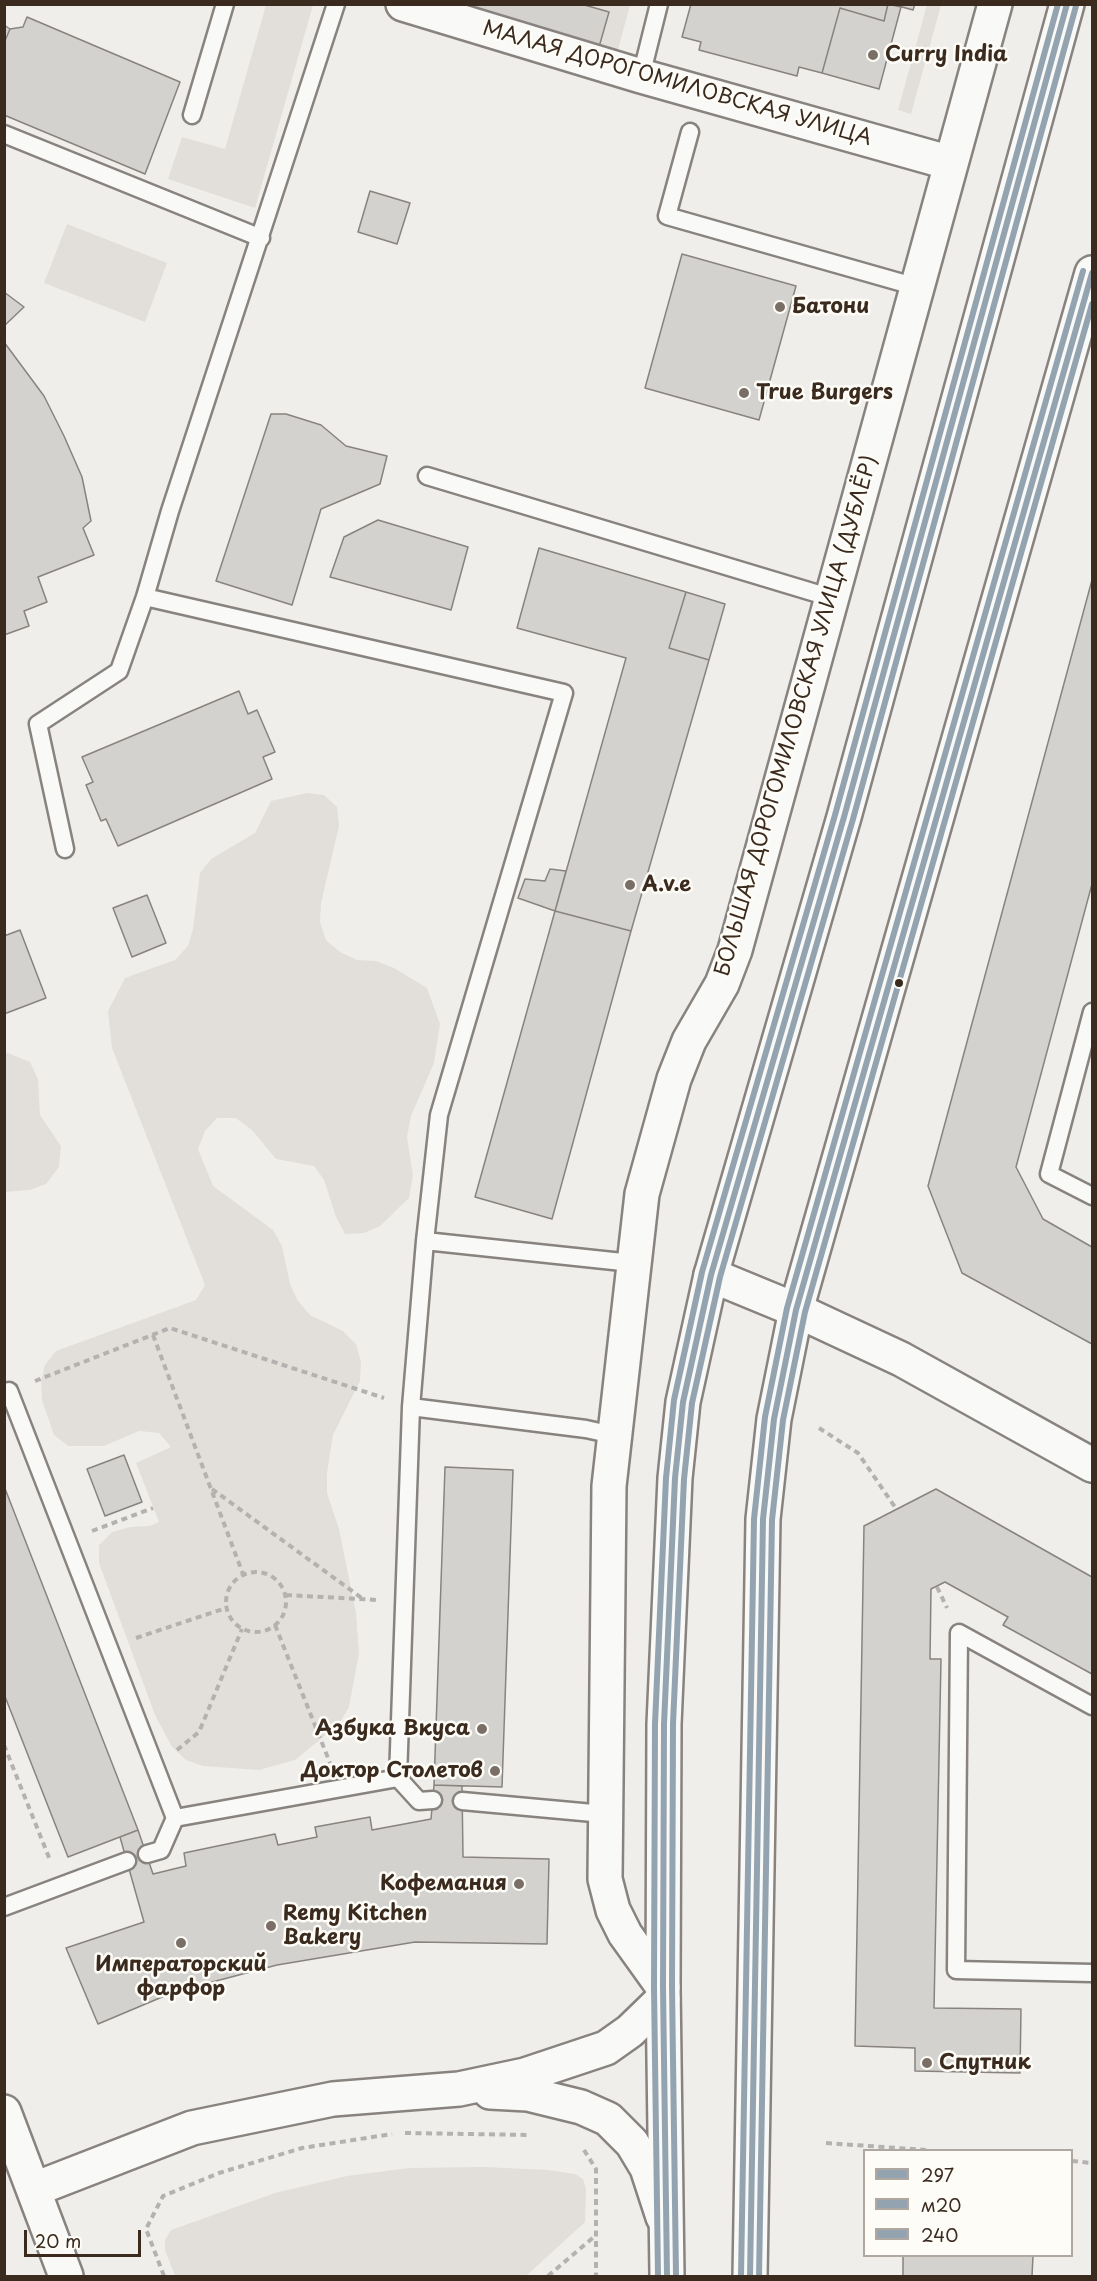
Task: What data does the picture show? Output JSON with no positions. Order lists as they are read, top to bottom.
{
  "streets": {
    "main road": ["МАЛАЯ ДОРОГОМИЛОВСКАЯ УЛИЦА", "БОЛЬШАЯ ДОРОГОМИЛОВСКАЯ УЛИЦА (ДУБЛЁР)"]
  },
  "crossings": [
    ["МАЛАЯ ДОРОГОМИЛОВСКАЯ УЛИЦА", "БОЛЬШАЯ ДОРОГОМИЛОВСКАЯ УЛИЦА (ДУБЛЁР)"]
  ],
  "places": [
    "Curry India",
    "Батони",
    "True Burgers",
    "A.v.e",
    "Азбука Вкуса",
    "Доктор Столетов",
    "Кофемания",
    "Remy Kitchen Bakery",
    "Императорский фарфор",
    "Спутник"
  ],
  "lines": ["transit line 297", "transit line 240", "transit line м20"],
  "legend": ["297", "м20", "240"],
  "scale_bar": "20 m"
}
